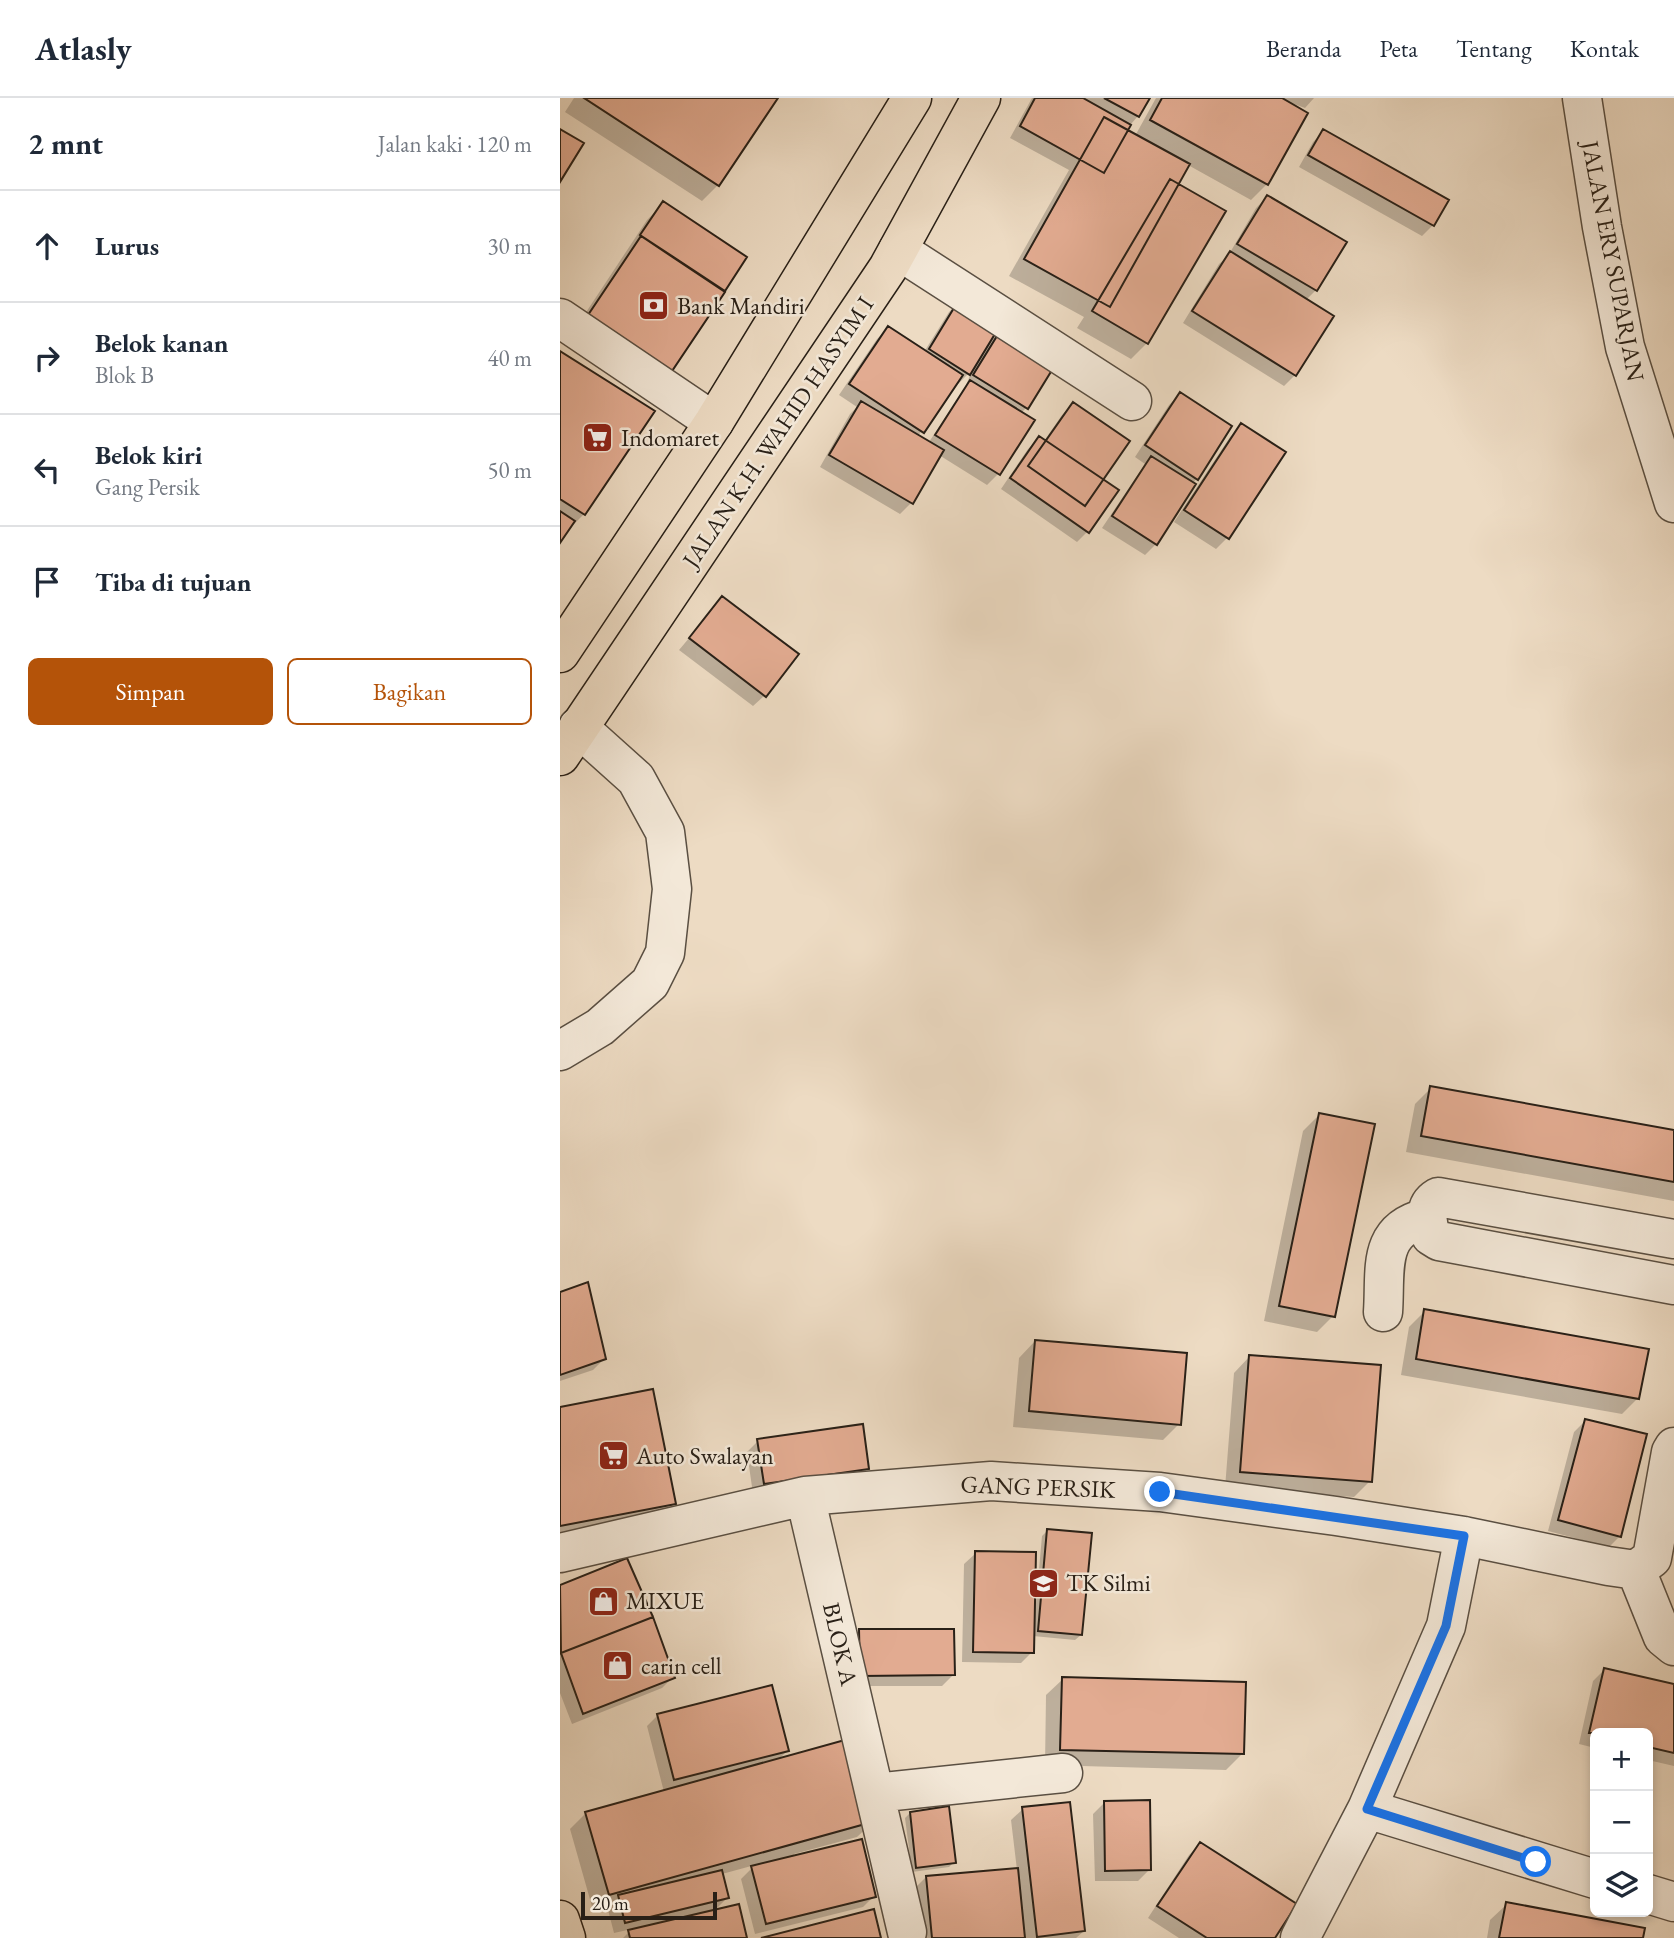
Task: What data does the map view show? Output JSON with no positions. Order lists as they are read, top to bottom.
{
  "streets": {
    "main road": ["JALAN K.H. WAHID HASYIM I"],
    "street": ["JALAN ERY SUPARJAN", "GANG PERSIK", "BLOK A"]
  },
  "crossings": [
    ["GANG PERSIK", "BLOK A"]
  ],
  "places": {
    "bank": ["Bank Mandiri"],
    "supermarket": ["Indomaret", "Auto Swalayan"],
    "school or university": ["TK Silmi"],
    "shop": ["MIXUE", "carin cell"]
  },
  "scale_bar": "20 m",
  "page": {
    "header": "Atlasly",
    "nav": [
      "Beranda",
      "Peta",
      "Tentang",
      "Kontak"
    ],
    "heading": ["2 mnt", "Jalan kaki · 120 m"],
    "list": [
      ["Lurus", "30 m"],
      ["Belok kanan", "Blok B", "40 m"],
      ["Belok kiri", "Gang Persik", "50 m"],
      "Tiba di tujuan"
    ],
    "buttons": ["Simpan", "Bagikan"],
    "map_buttons": ["+", "−"],
    "scale": "20 m"
  }
}
